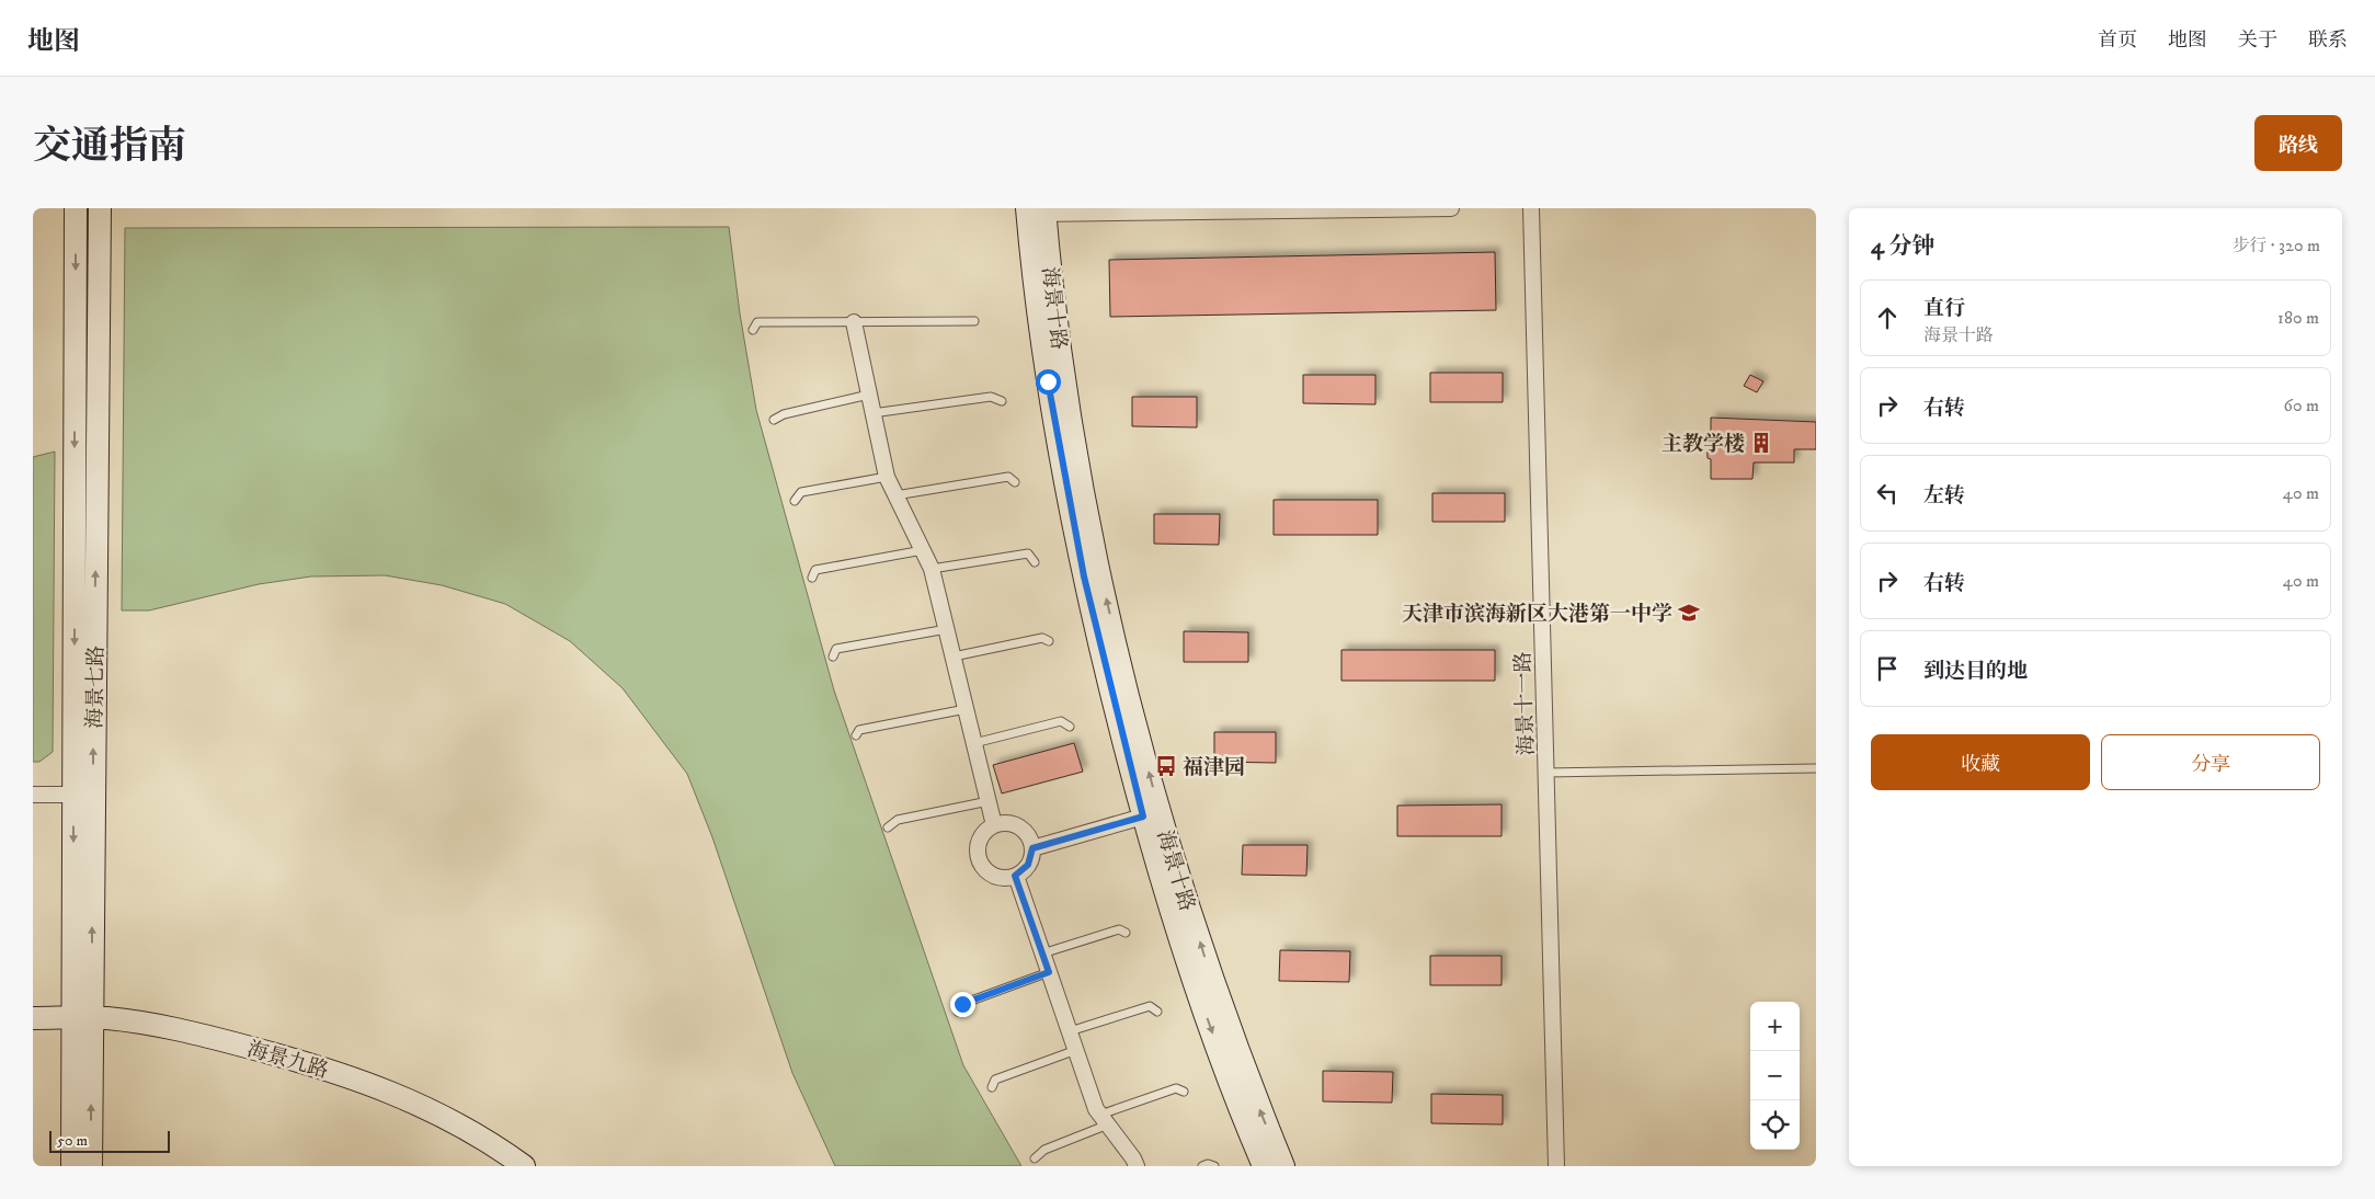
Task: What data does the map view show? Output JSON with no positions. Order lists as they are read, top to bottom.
{
  "streets": {
    "street": [
      "海景十路",
      "海景七路",
      "海景十一路",
      "海景九路"
    ]
  },
  "crossings": [
    ["海景七路", "海景九路"]
  ],
  "places": {
    "building": ["主教学楼"],
    "school or university": ["天津市滨海新区大港第一中学"],
    "bus stop": ["福津园"]
  },
  "scale_bar": "50 m",
  "page": {
    "header": "地图",
    "nav": [
      "首页",
      "地图",
      "关于",
      "联系"
    ],
    "title": "交通指南",
    "buttons": [
      "路线",
      ["收藏", "分享"]
    ],
    "heading": ["4 分钟", "步行 · 320 m"],
    "list": [
      ["直行", "海景十路", "180 m"],
      ["右转", "60 m"],
      ["左转", "40 m"],
      ["右转", "40 m"],
      "到达目的地"
    ],
    "map_buttons": ["+", "−"],
    "scale": "50 m"
  }
}
